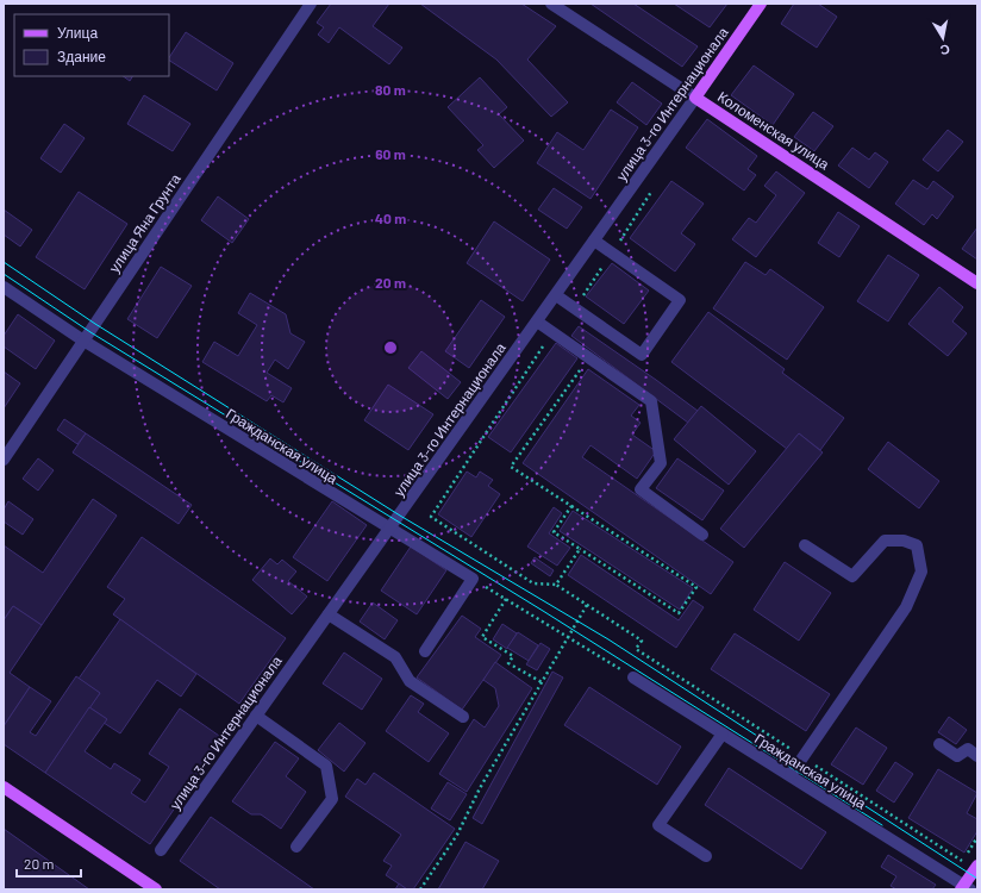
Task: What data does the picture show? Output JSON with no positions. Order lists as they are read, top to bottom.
{
  "streets": {
    "main road": ["улица 3-го Интернационала", "Коломенская улица"],
    "street": ["улица Яна Грунта", "Гражданская улица"]
  },
  "crossings": [
    ["улица 3-го Интернационала", "Коломенская улица"],
    ["улица 3-го Интернационала", "Гражданская улица"],
    ["улица Яна Грунта", "Гражданская улица"]
  ],
  "legend": ["Улица", "Здание"],
  "scale_bar": "20 m",
  "north": "bottom",
  "rings": [
    "80 m",
    "60 m",
    "40 m",
    "20 m"
  ]
}
